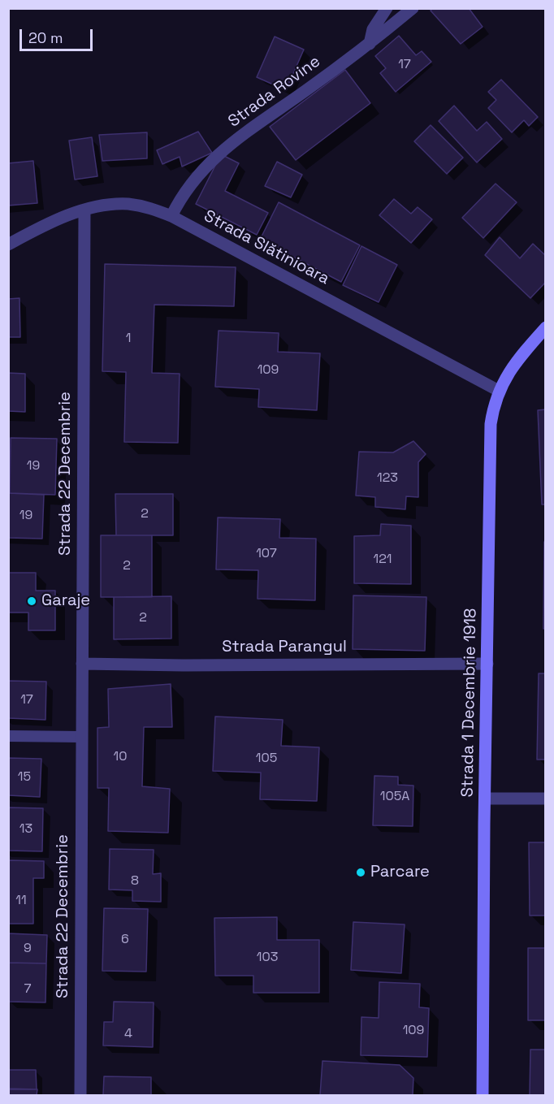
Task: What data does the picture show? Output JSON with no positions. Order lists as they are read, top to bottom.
{
  "streets": {
    "main road": ["Strada 1 Decembrie 1918"],
    "street": [
      "Strada Rovine",
      "Strada Slătinioara",
      "Strada 22 Decembrie",
      "Strada Parangul"
    ]
  },
  "crossings": [
    ["Strada Rovine", "Strada Slătinioara"],
    ["Strada Slătinioara", "Strada 22 Decembrie"],
    ["Strada Slătinioara", "Strada 1 Decembrie 1918"],
    ["Strada 22 Decembrie", "Strada Parangul"],
    ["Strada Parangul", "Strada 1 Decembrie 1918"]
  ],
  "places": ["Garaje", "Parcare"],
  "house_numbers": [
    "17",
    "1",
    "109",
    "19",
    "123",
    "2",
    "19",
    "107",
    "121",
    "2",
    "2",
    "17",
    "10",
    "105",
    "15",
    "105A",
    "13",
    "8",
    "11",
    "6",
    "9",
    "103",
    "7",
    "109",
    "4"
  ],
  "scale_bar": "20 m"
}
